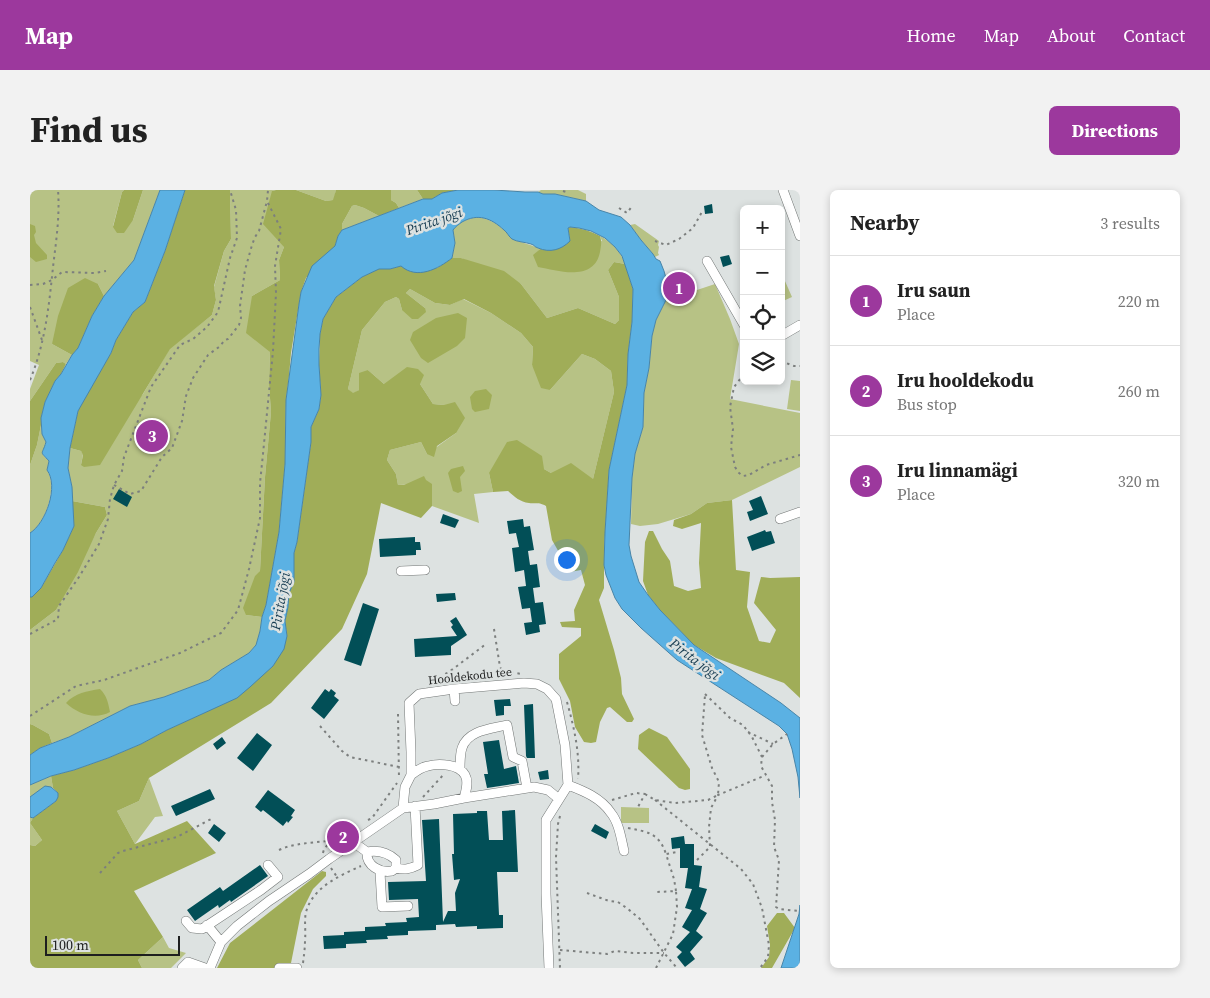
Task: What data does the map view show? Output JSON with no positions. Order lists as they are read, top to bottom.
{
  "streets": {
    "street": ["Hooldekodu tee"]
  },
  "water": ["Pirita jõgi"],
  "scale_bar": "100 m",
  "page": {
    "header": "Map",
    "nav": [
      "Home",
      "Map",
      "About",
      "Contact"
    ],
    "title": "Find us",
    "buttons": "Directions",
    "heading": ["Nearby", "3 results"],
    "map_buttons": ["+", "−"],
    "list": [
      {
        "mark": "1",
        "name": "Iru saun",
        "note": "Place",
        "value": "220 m"
      },
      {
        "mark": "2",
        "name": "Iru hooldekodu",
        "note": "Bus stop",
        "value": "260 m"
      },
      {
        "mark": "3",
        "name": "Iru linnamägi",
        "note": "Place",
        "value": "320 m"
      }
    ],
    "pins": ["1", "3", "2"],
    "scale": "100 m"
  }
}
